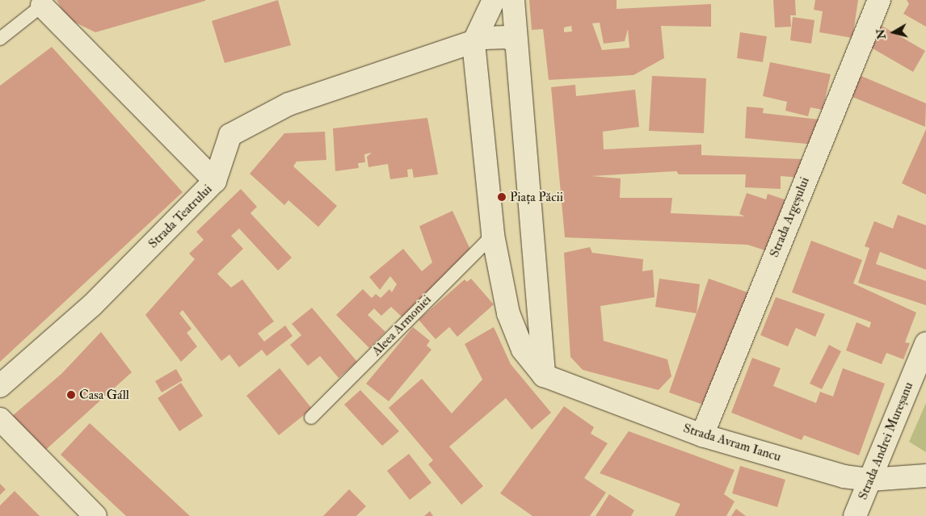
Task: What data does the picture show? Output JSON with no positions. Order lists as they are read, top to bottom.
{
  "streets": {
    "street": [
      "Strada Teatrului",
      "Strada Argeșului",
      "Strada Andrei Mureșanu",
      "Strada Avram Iancu"
    ],
    "lane": ["Aleea Armoniei"]
  },
  "crossings": [
    ["Strada Argeșului", "Strada Avram Iancu"],
    ["Strada Andrei Mureșanu", "Strada Avram Iancu"]
  ],
  "places": ["Piața Păcii", "Casa Gáll"],
  "north": "left"
}
